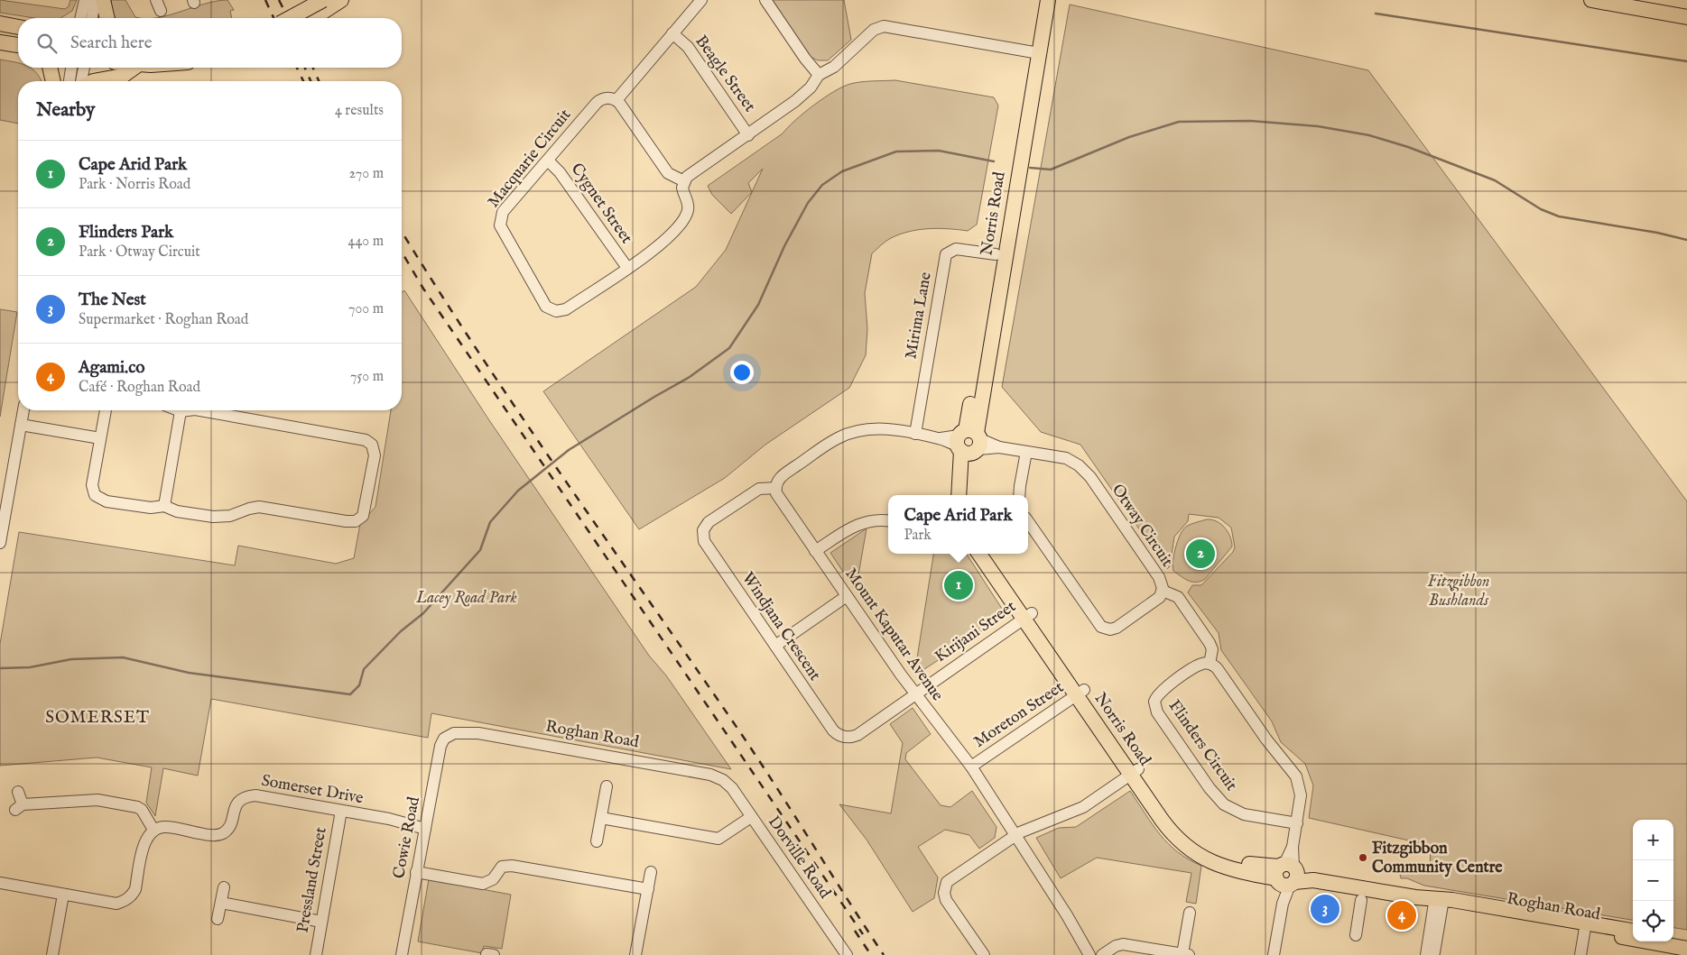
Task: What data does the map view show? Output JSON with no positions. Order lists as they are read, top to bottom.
{
  "streets": {
    "main road": ["Norris Road", "Roghan Road"],
    "street": [
      "Beagle Street",
      "Macquarie Circuit",
      "Cygnet Street",
      "Mirima Lane",
      "Otway Circuit",
      "Windjana Crescent",
      "Kirijani Street",
      "Mount Kaputar Avenue",
      "Moreton Street",
      "Flinders Circuit",
      "Somerset Drive",
      "Cowie Road",
      "Dorville Road",
      "Pressland Street"
    ]
  },
  "crossings": [
    ["Macquarie Circuit", "Cygnet Street"],
    ["Norris Road", "Mirima Lane"],
    ["Norris Road", "Otway Circuit"],
    ["Norris Road", "Kirijani Street"],
    ["Norris Road", "Moreton Street"],
    ["Norris Road", "Roghan Road"],
    ["Windjana Crescent", "Kirijani Street"],
    ["Windjana Crescent", "Mount Kaputar Avenue"],
    ["Kirijani Street", "Mount Kaputar Avenue"],
    ["Mount Kaputar Avenue", "Moreton Street"],
    ["Roghan Road", "Cowie Road"],
    ["Roghan Road", "Dorville Road"],
    ["Somerset Drive", "Cowie Road"],
    ["Somerset Drive", "Pressland Street"]
  ],
  "districts": ["SOMERSET"],
  "parks": ["Fitzgibbon Bushlands", "Lacey Road Park"],
  "places": ["Fitzgibbon Community Centre"],
  "page": {
    "search": "Search here",
    "heading": ["Nearby", "4 results"],
    "list": [
      {
        "mark": "1",
        "name": "Cape Arid Park",
        "note": "Park · Norris Road",
        "value": "270 m"
      },
      {
        "mark": "2",
        "name": "Flinders Park",
        "note": "Park · Otway Circuit",
        "value": "440 m"
      },
      {
        "mark": "3",
        "name": "The Nest",
        "note": "Supermarket · Roghan Road",
        "value": "700 m"
      },
      {
        "mark": "4",
        "name": "Agami.co",
        "note": "Café · Roghan Road",
        "value": "750 m"
      }
    ],
    "popup": ["Cape Arid Park", "Park"],
    "pins": [
      "2",
      "1",
      "3",
      "4"
    ],
    "map_buttons": ["+", "−"]
  }
}
